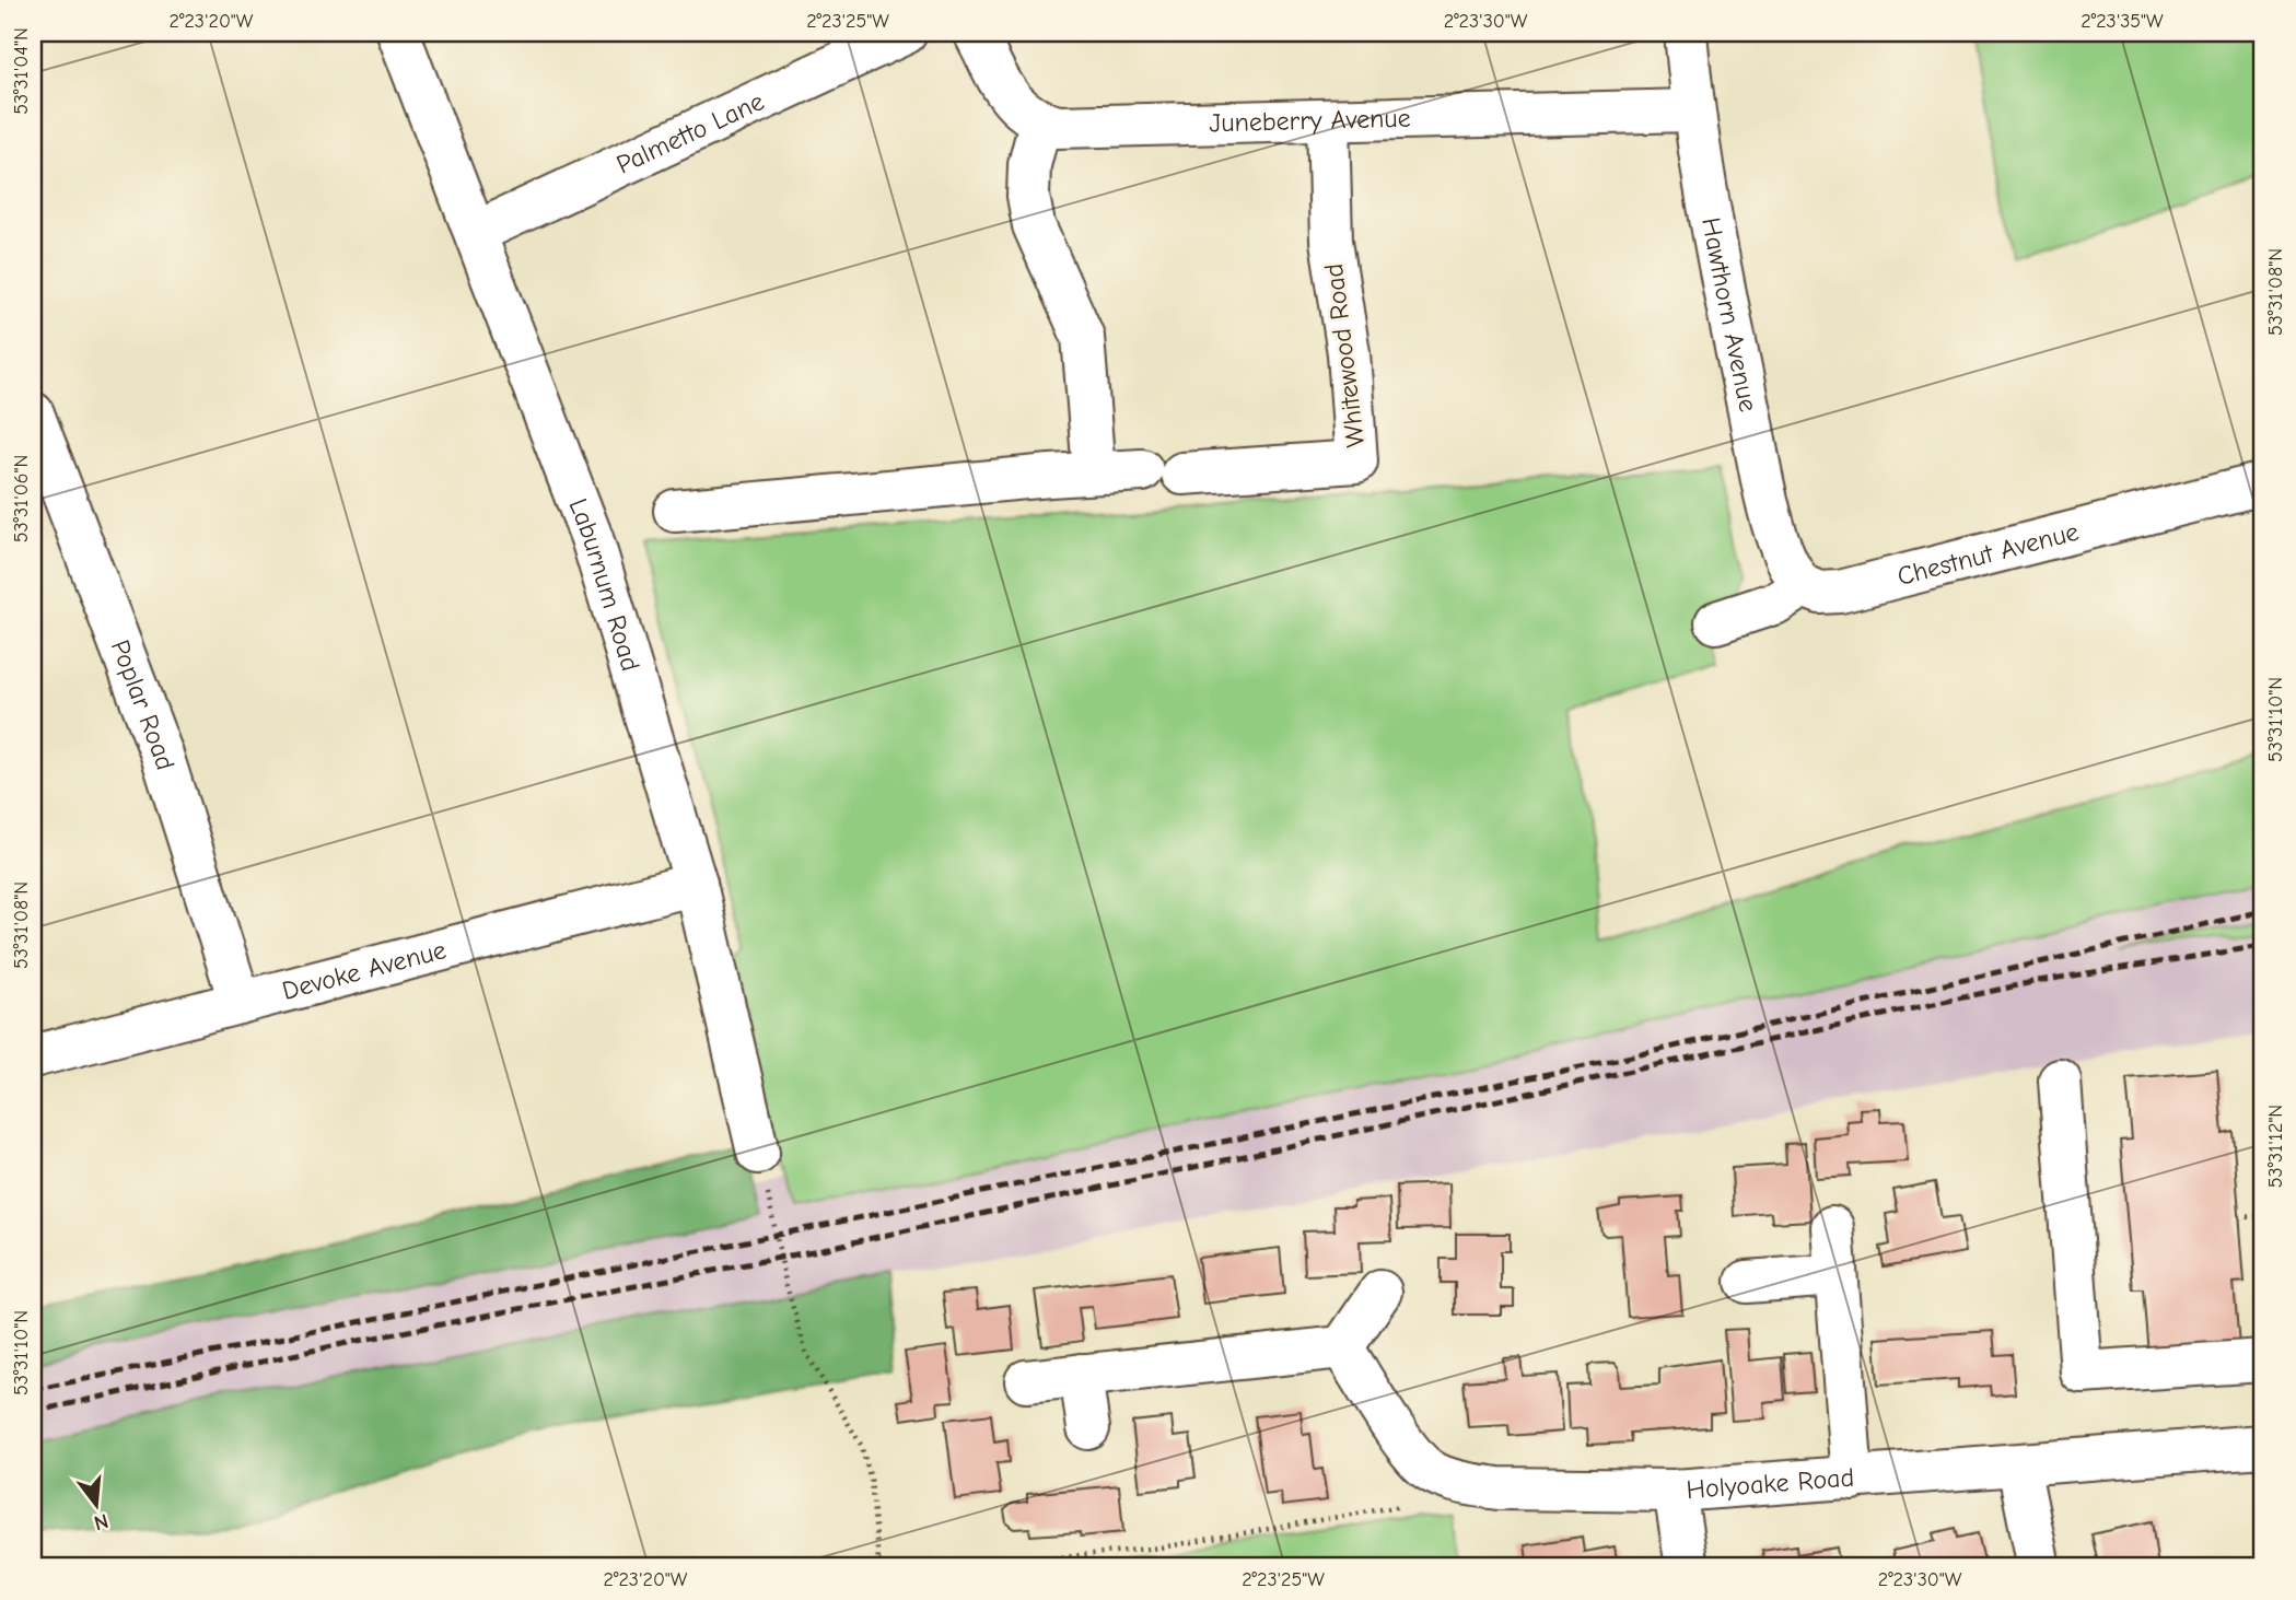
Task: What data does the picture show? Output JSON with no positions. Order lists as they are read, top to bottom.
{
  "streets": {
    "street": [
      "Juneberry Avenue",
      "Palmetto Lane",
      "Hawthorn Avenue",
      "Whitewood Road",
      "Chestnut Avenue",
      "Laburnum Road",
      "Poplar Road",
      "Devoke Avenue",
      "Holyoake Road"
    ]
  },
  "crossings": [
    ["Juneberry Avenue", "Hawthorn Avenue"],
    ["Juneberry Avenue", "Whitewood Road"],
    ["Palmetto Lane", "Laburnum Road"],
    ["Hawthorn Avenue", "Chestnut Avenue"],
    ["Laburnum Road", "Devoke Avenue"],
    ["Poplar Road", "Devoke Avenue"]
  ],
  "north": "bottom",
  "coordinates": [
    "2°23'20\"W",
    "2°23'25\"W",
    "2°23'30\"W",
    "2°23'35\"W",
    "53°31'04\"N",
    "53°31'08\"N",
    "53°31'06\"N",
    "53°31'10\"N",
    "53°31'12\"N"
  ]
}
